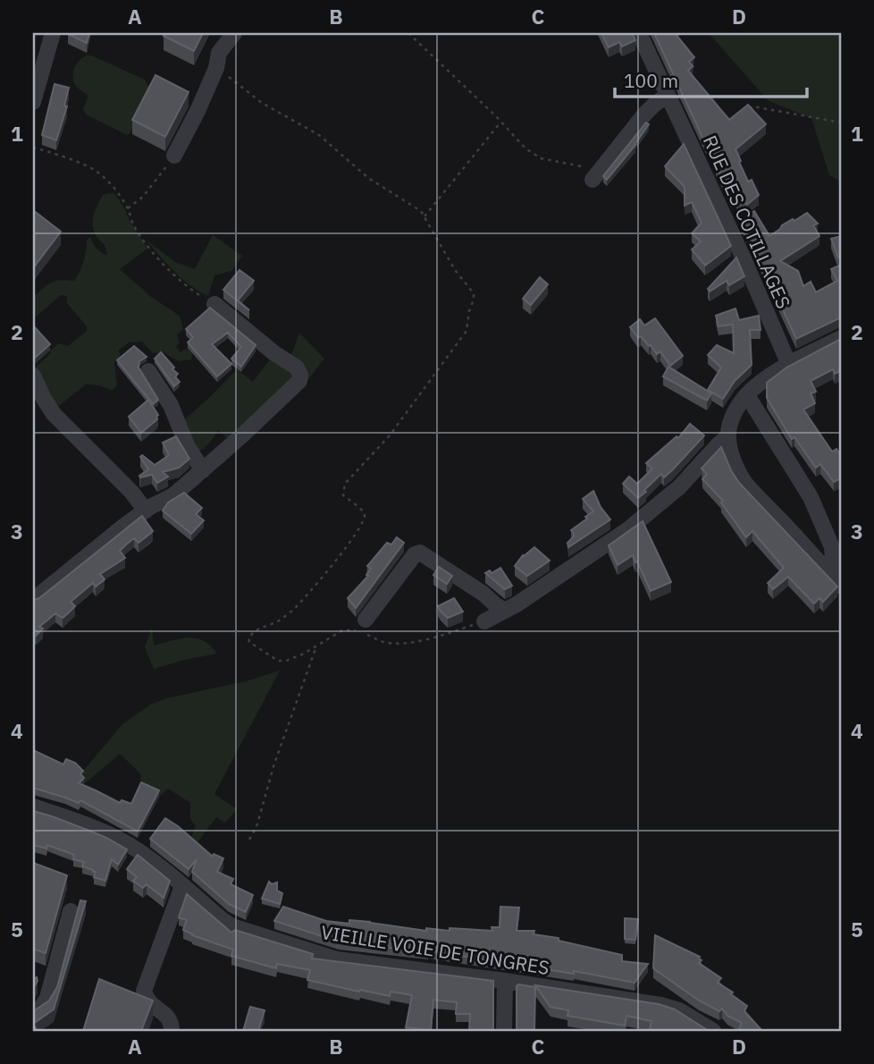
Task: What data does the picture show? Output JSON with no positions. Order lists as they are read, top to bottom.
{
  "streets": {
    "street": ["RUE DES COTILLAGES", "VIEILLE VOIE DE TONGRES"]
  },
  "scale_bar": "100 m",
  "grid": {
    "columns": [
      "A",
      "B",
      "C",
      "D"
    ],
    "rows": [
      "1",
      "2",
      "3",
      "4",
      "5"
    ]
  }
}
